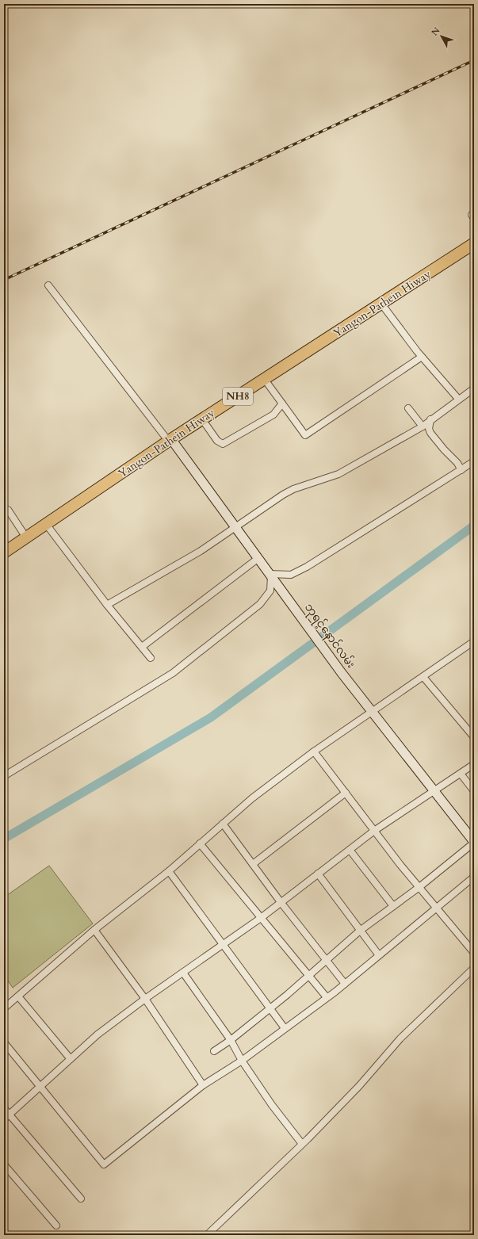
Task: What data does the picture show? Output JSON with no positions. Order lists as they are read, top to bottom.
{
  "streets": {
    "highway": ["Yangon-Pathein Hiway", "NH8"],
    "street": ["ဘုရင့်နောင်လမ်း"]
  },
  "crossings": [
    ["Yangon-Pathein Hiway", "ဘုရင့်နောင်လမ်း"]
  ],
  "north": "top left"
}
